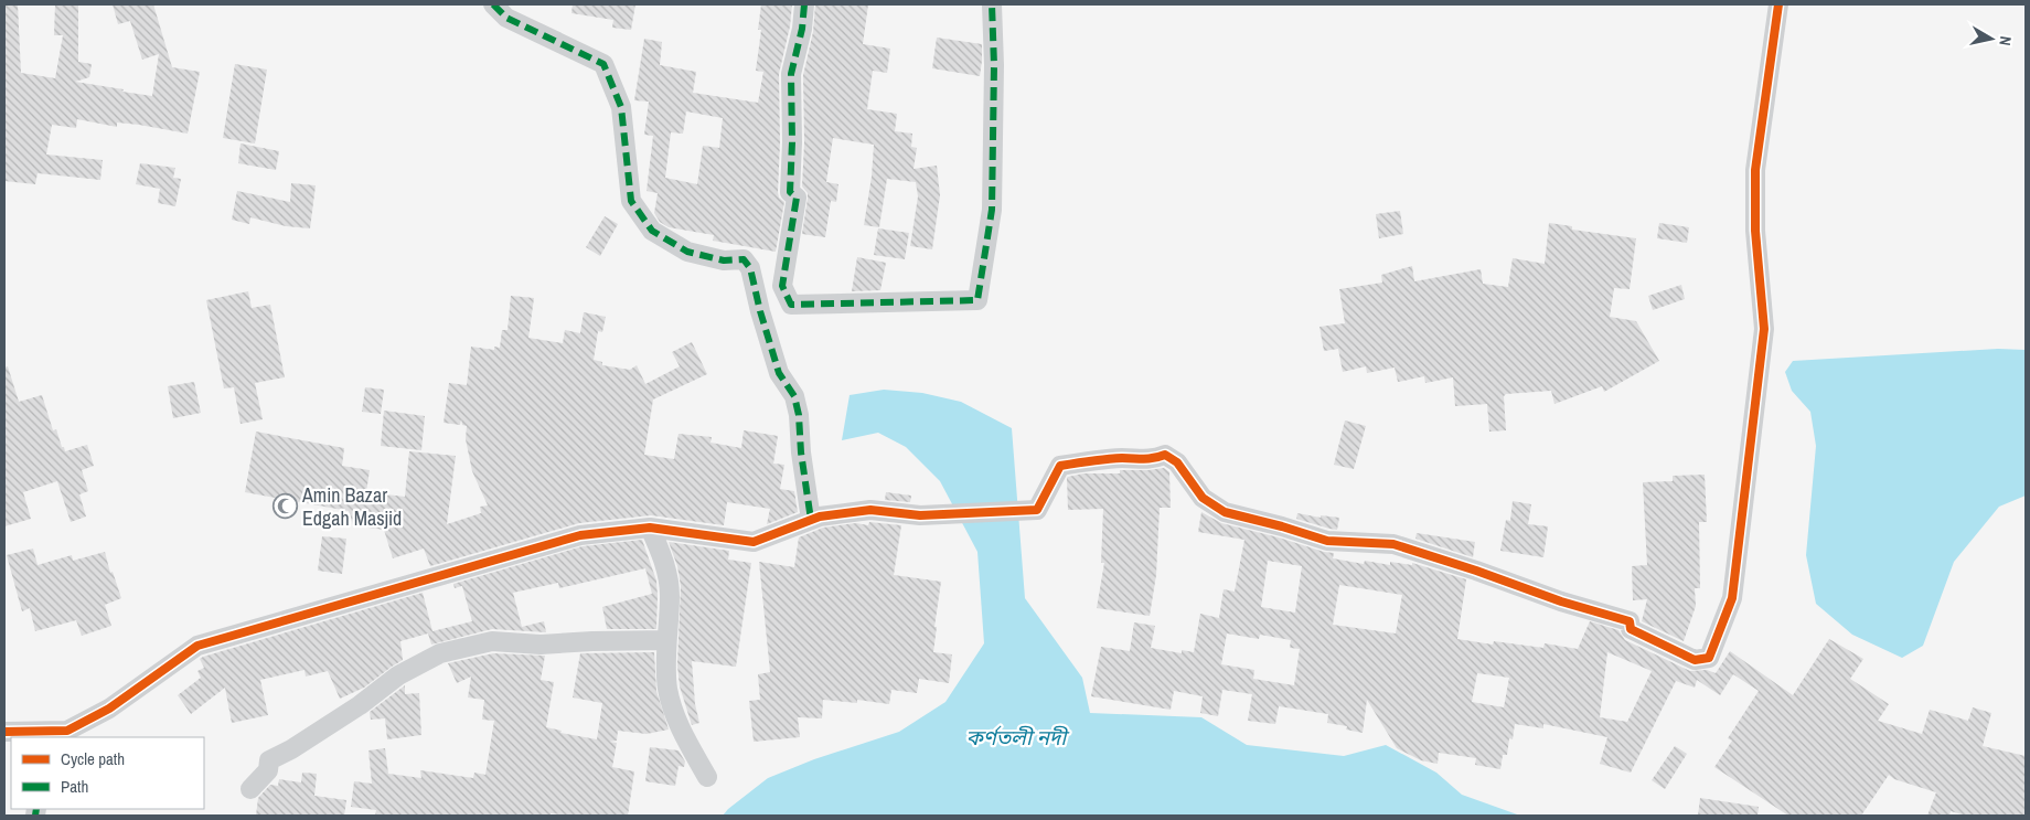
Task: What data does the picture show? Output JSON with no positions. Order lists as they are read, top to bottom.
{
  "water": ["কর্ণতলী নদী"],
  "places": {
    "mosque": ["Amin Bazar Edgah Masjid"]
  },
  "legend": ["Cycle path", "Path"],
  "north": "right"
}
